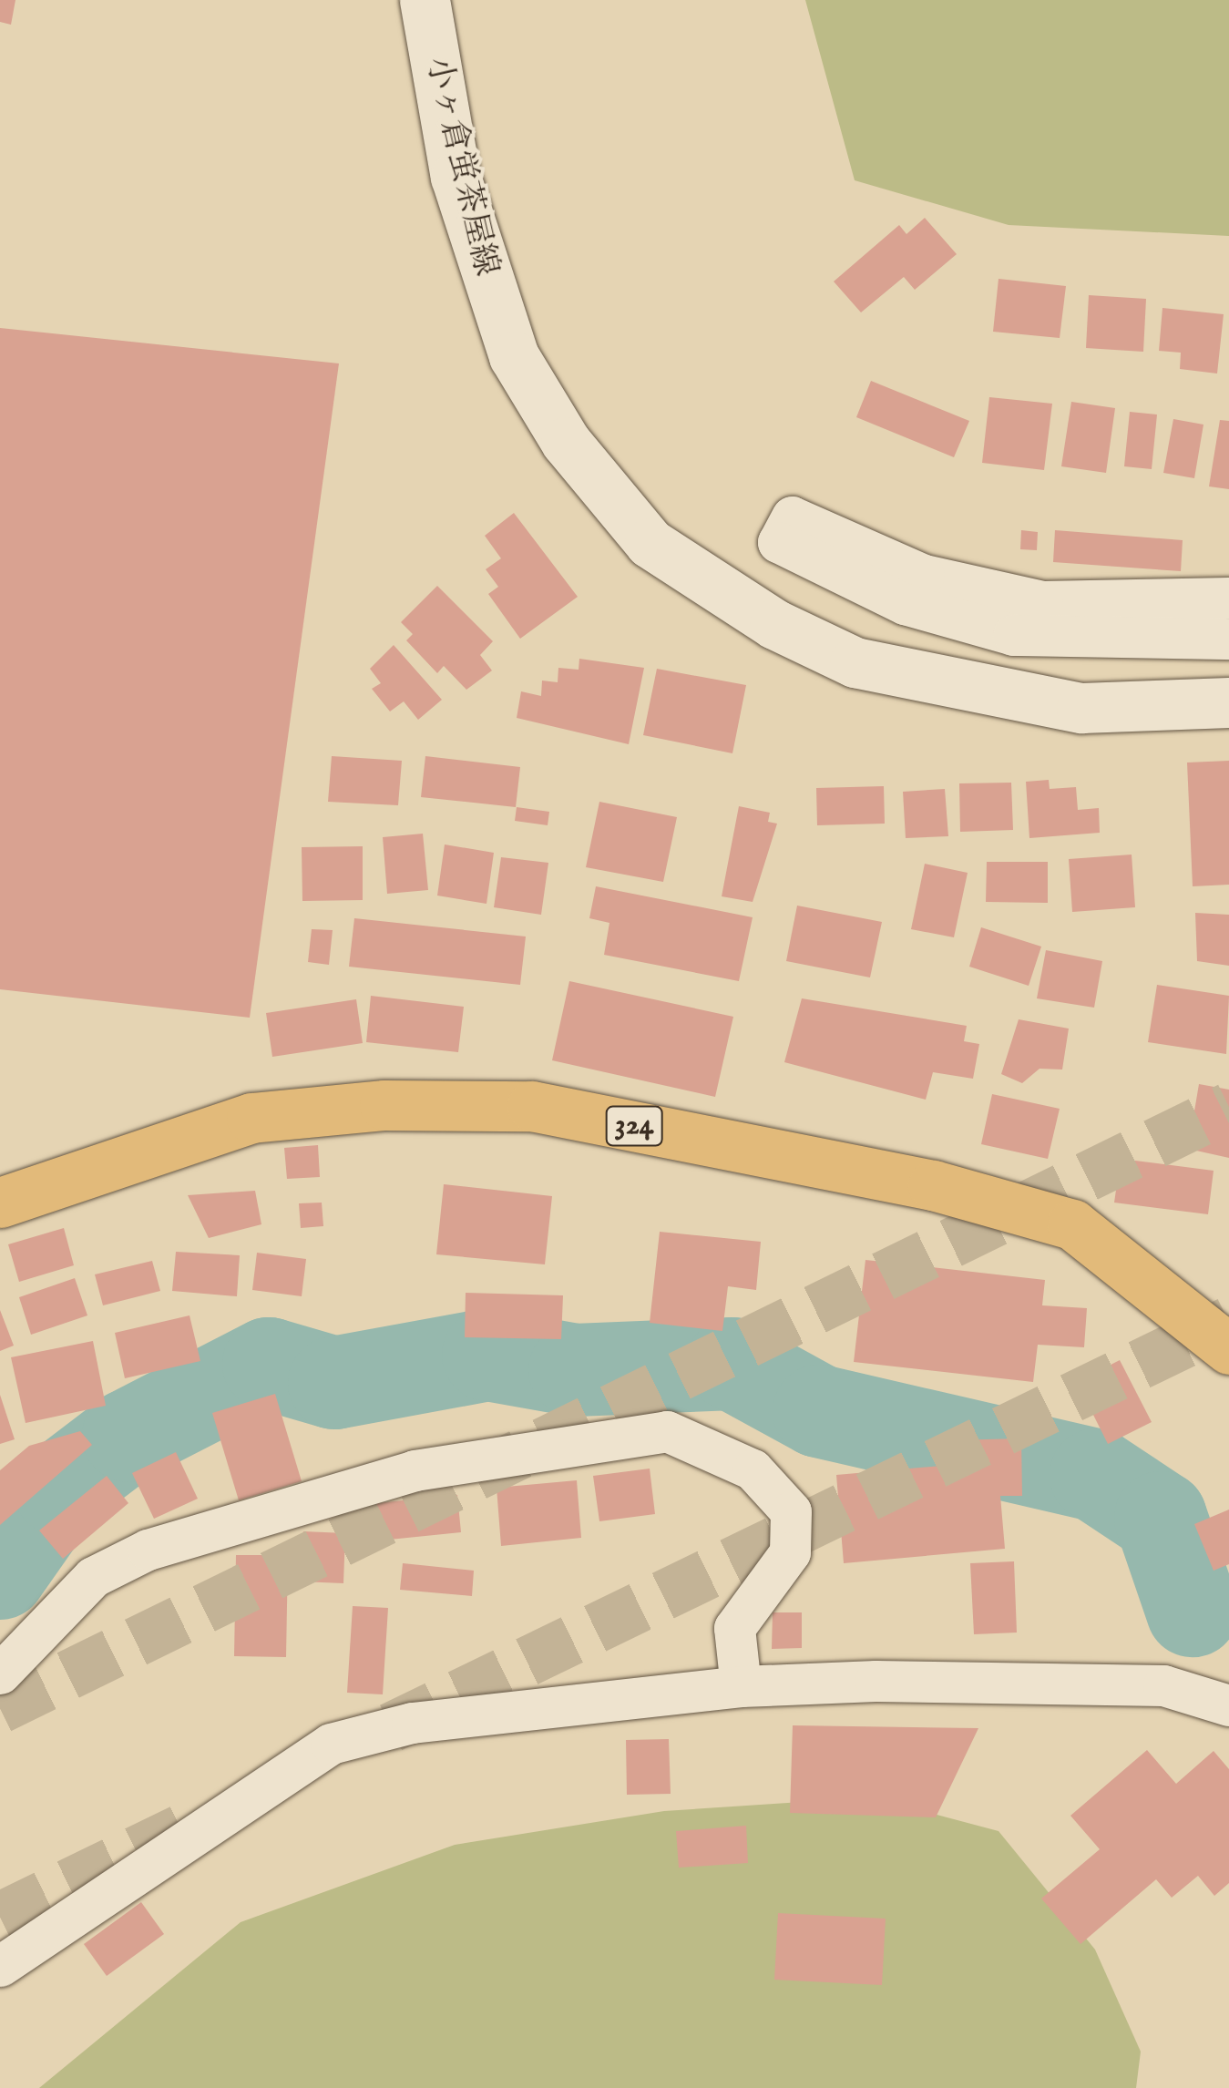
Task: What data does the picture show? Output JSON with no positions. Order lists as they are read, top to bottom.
{
  "streets": {
    "highway": ["324"],
    "street": ["小ヶ倉蛍茶屋線"]
  }
}
